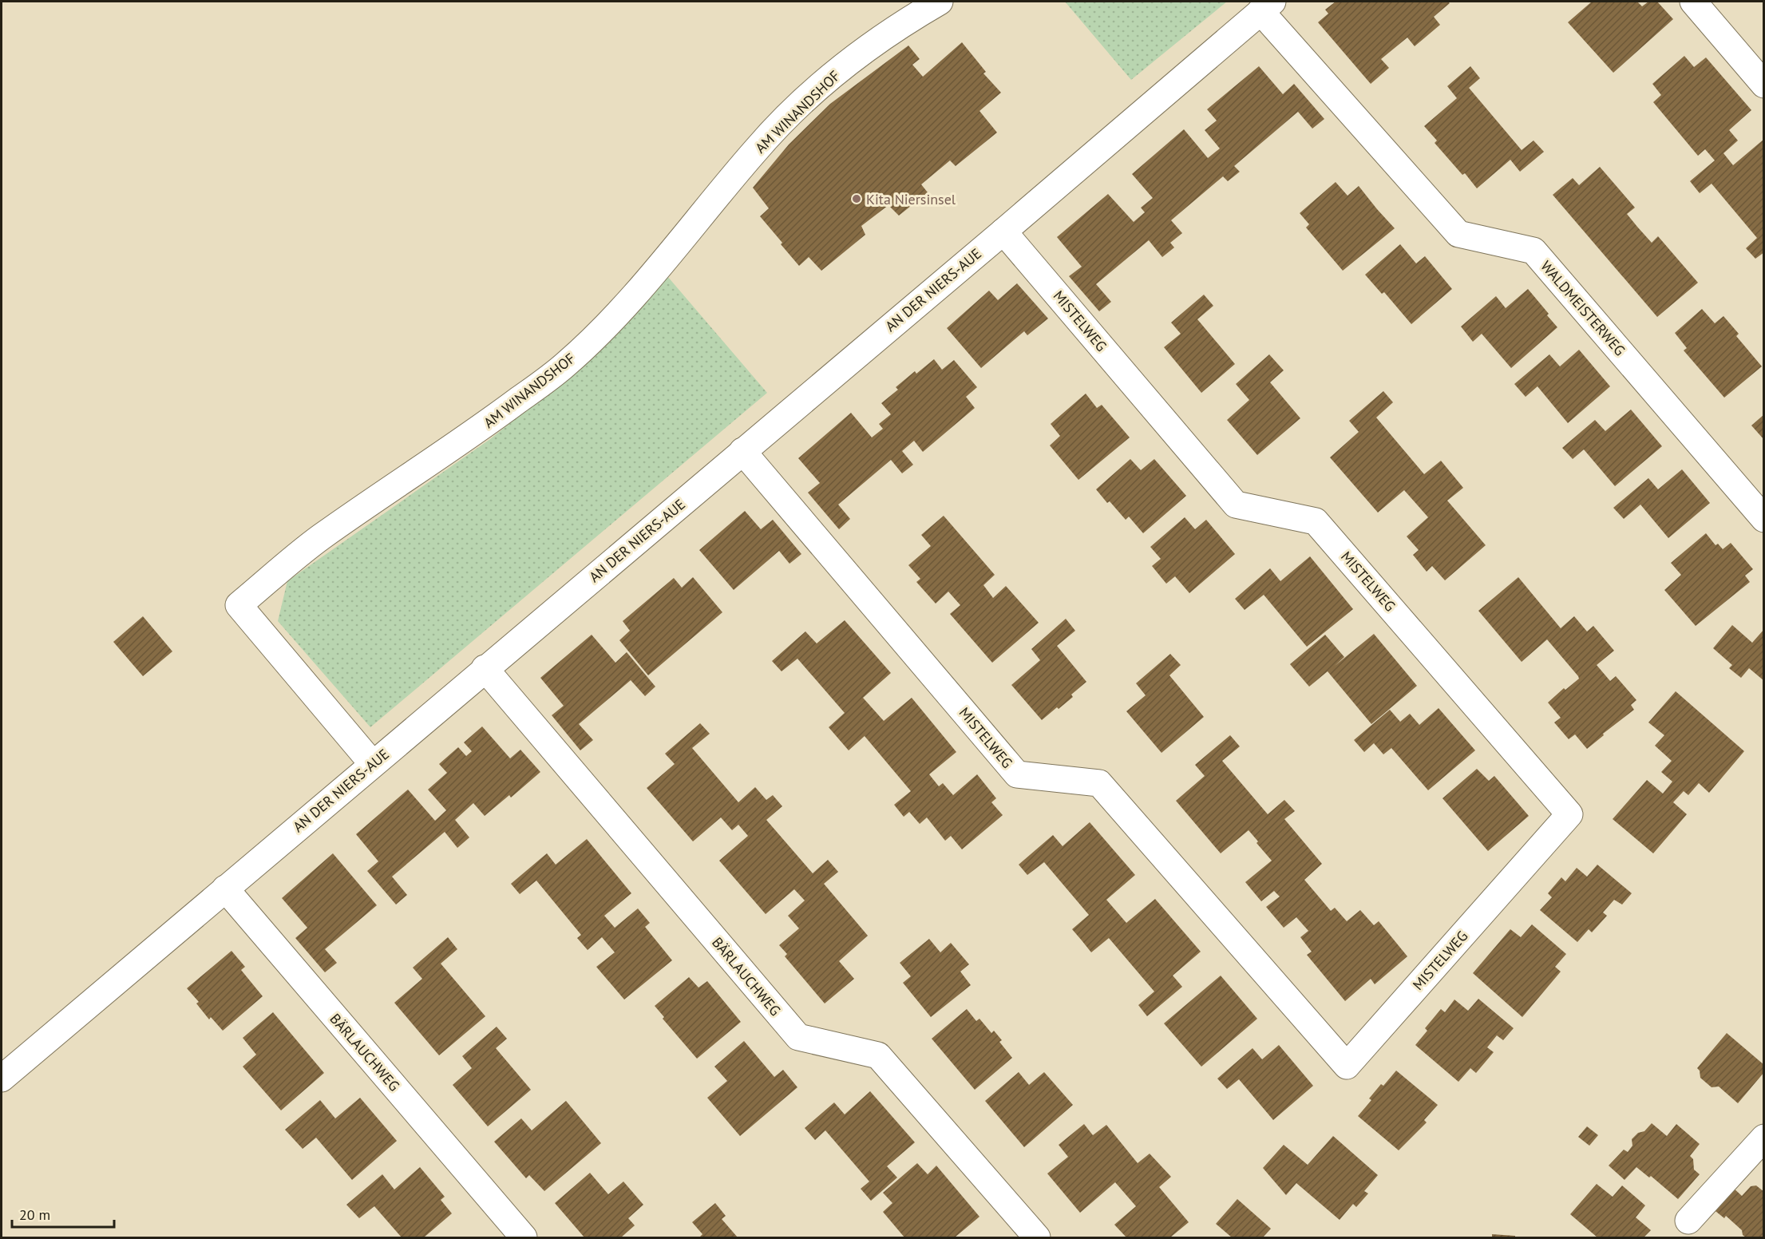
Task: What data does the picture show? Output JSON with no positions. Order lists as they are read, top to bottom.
{
  "streets": {
    "street": [
      "AM WINANDSHOF",
      "AN DER NIERS-AUE",
      "WALDMEISTERWEG",
      "MISTELWEG",
      "BÄRLAUCHWEG"
    ]
  },
  "crossings": [
    ["AM WINANDSHOF", "AN DER NIERS-AUE"],
    ["AN DER NIERS-AUE", "WALDMEISTERWEG"],
    ["AN DER NIERS-AUE", "MISTELWEG"],
    ["AN DER NIERS-AUE", "BÄRLAUCHWEG"]
  ],
  "places": ["Kita Niersinsel"],
  "scale_bar": "20 m"
}
